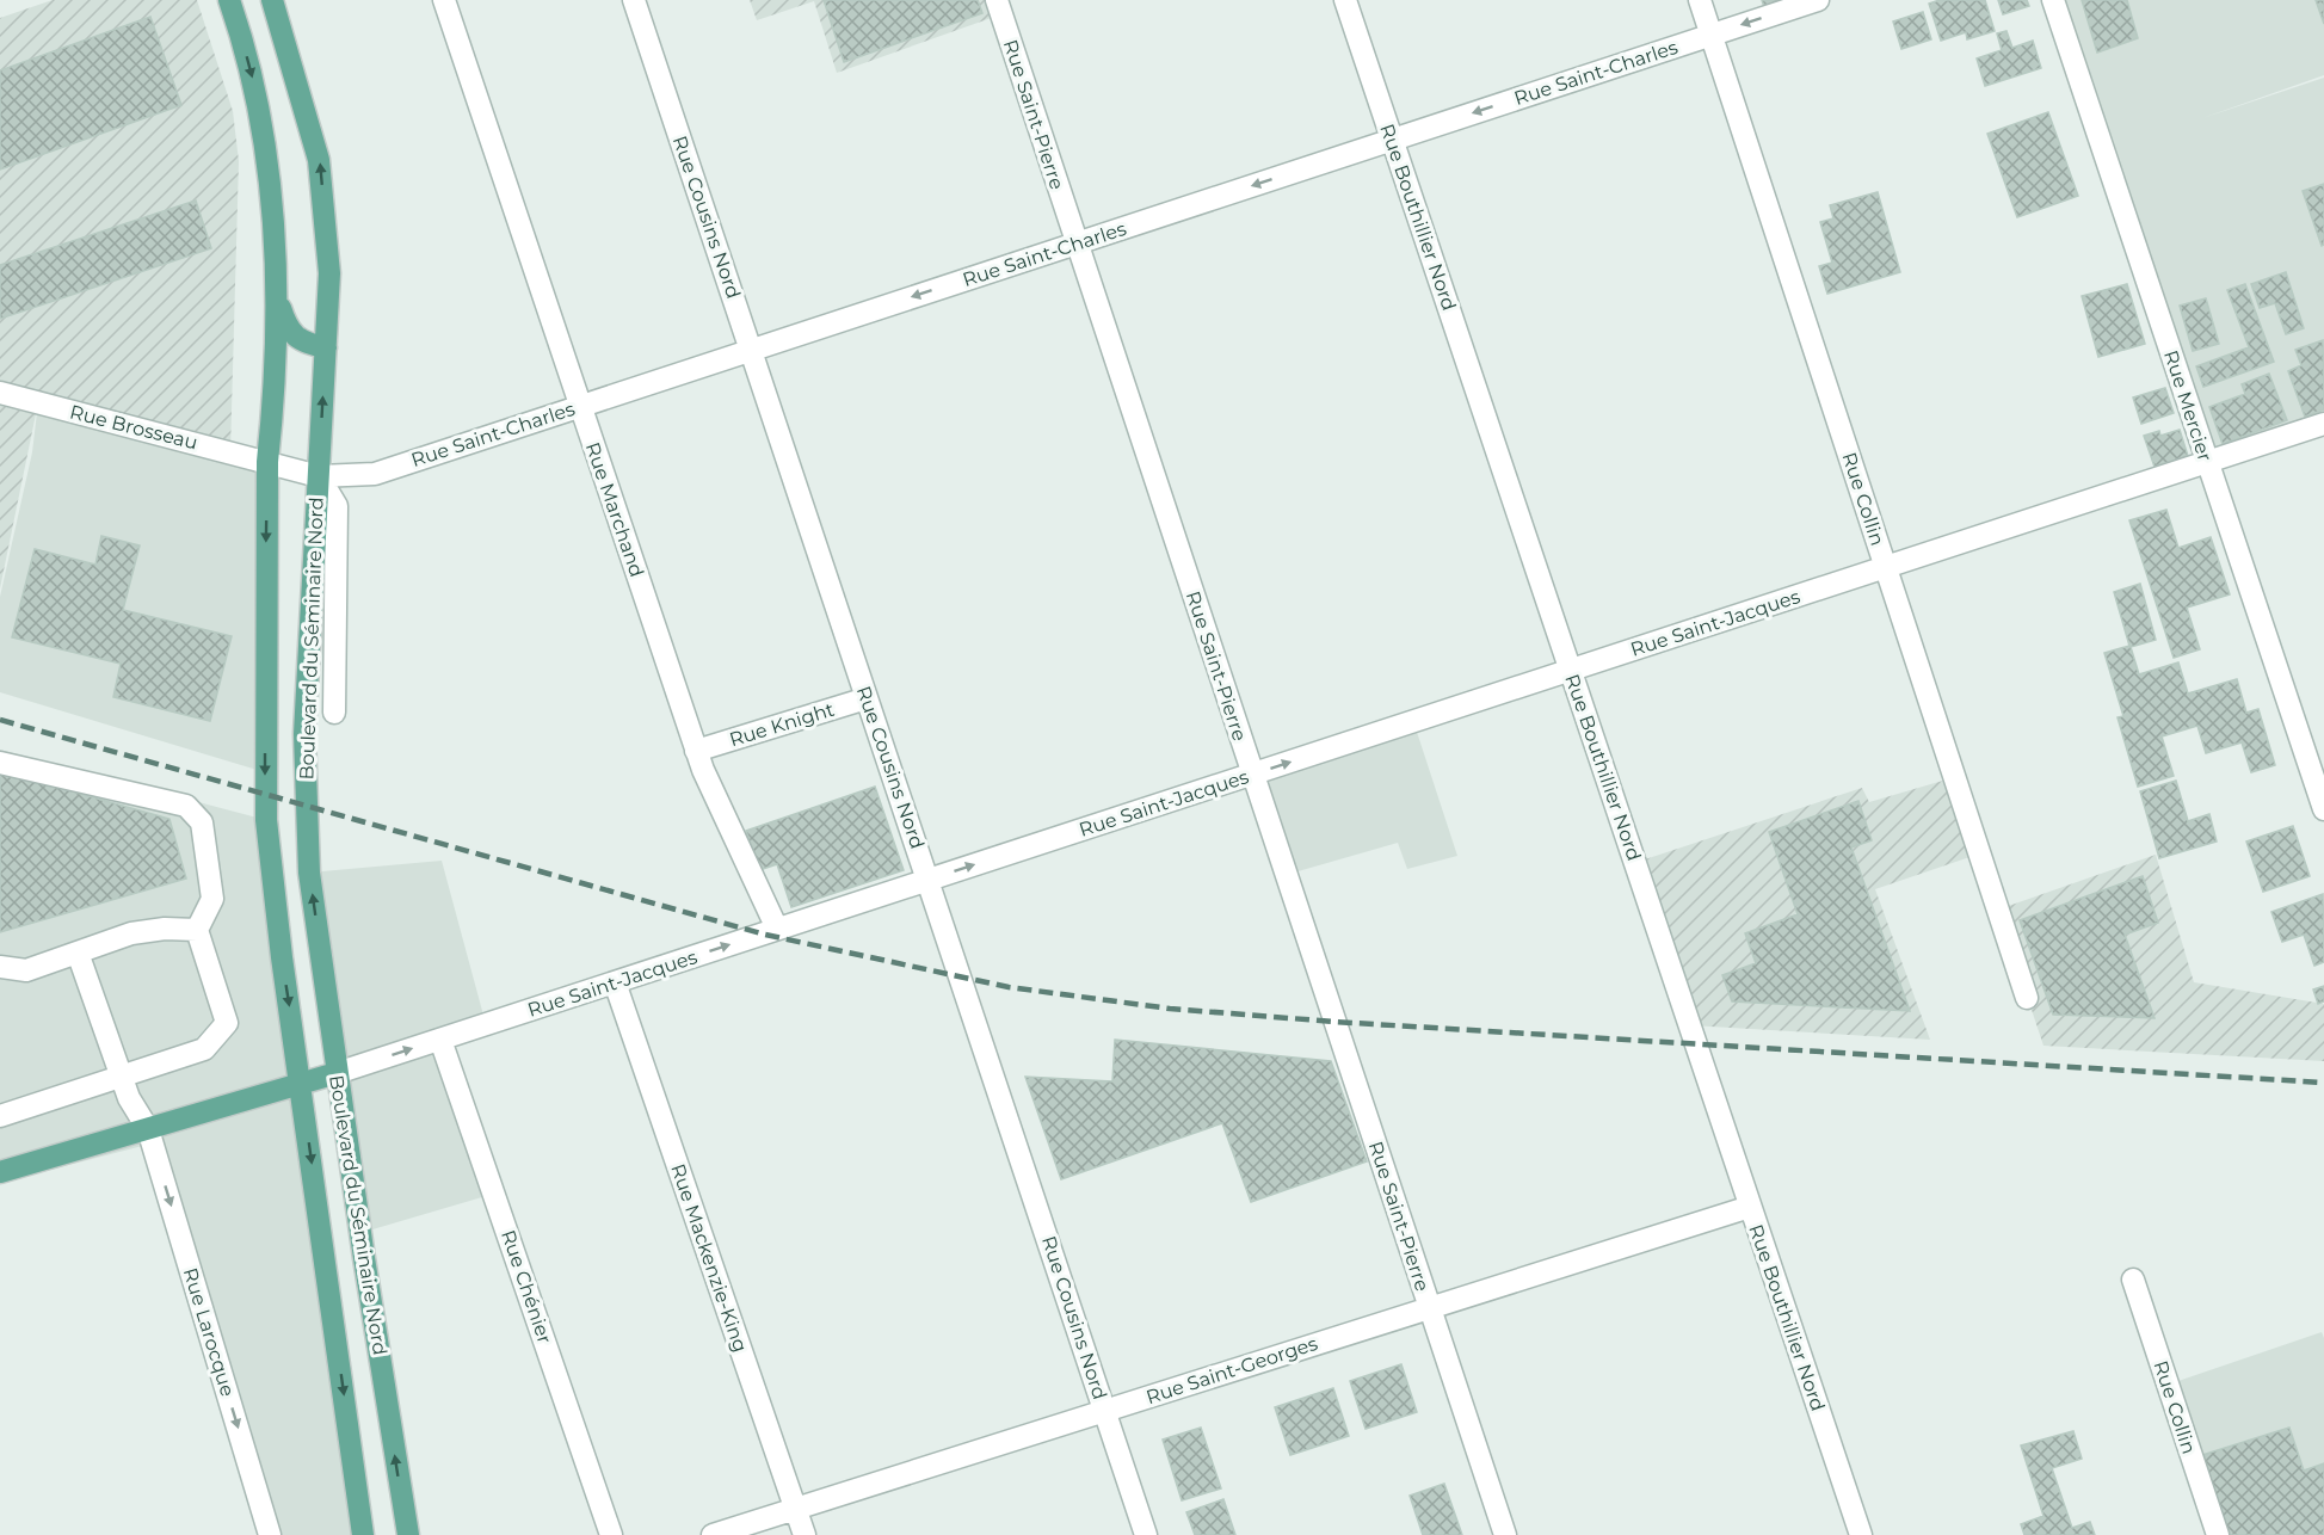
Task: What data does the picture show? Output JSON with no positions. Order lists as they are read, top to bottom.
{
  "streets": {
    "main road": ["Rue Saint-Jacques", "Boulevard du Séminaire Nord"],
    "street": [
      "Rue Saint-Charles",
      "Rue Saint-Pierre",
      "Rue Cousins Nord",
      "Rue Bouthillier Nord",
      "Rue Mercier",
      "Rue Brosseau",
      "Rue Collin",
      "Rue Marchand",
      "Rue Knight",
      "Rue Mackenzie-King",
      "Rue Chénier",
      "Rue Larocque",
      "Rue Saint-Georges"
    ]
  },
  "crossings": [
    ["Rue Saint-Charles", "Rue Saint-Pierre"],
    ["Rue Saint-Charles", "Rue Cousins Nord"],
    ["Rue Saint-Charles", "Rue Bouthillier Nord"],
    ["Rue Saint-Charles", "Rue Brosseau"],
    ["Rue Saint-Charles", "Rue Collin"],
    ["Rue Saint-Charles", "Rue Marchand"],
    ["Rue Saint-Charles", "Boulevard du Séminaire Nord"],
    ["Rue Saint-Pierre", "Rue Saint-Jacques"],
    ["Rue Saint-Pierre", "Rue Saint-Georges"],
    ["Rue Cousins Nord", "Rue Saint-Jacques"],
    ["Rue Cousins Nord", "Rue Knight"],
    ["Rue Cousins Nord", "Rue Saint-Georges"],
    ["Rue Bouthillier Nord", "Rue Saint-Jacques"],
    ["Rue Bouthillier Nord", "Rue Saint-Georges"],
    ["Rue Mercier", "Rue Saint-Jacques"],
    ["Rue Brosseau", "Boulevard du Séminaire Nord"],
    ["Rue Collin", "Rue Saint-Jacques"],
    ["Rue Marchand", "Rue Saint-Jacques"],
    ["Rue Marchand", "Rue Knight"],
    ["Rue Saint-Jacques", "Boulevard du Séminaire Nord"],
    ["Rue Saint-Jacques", "Rue Mackenzie-King"],
    ["Rue Saint-Jacques", "Rue Chénier"],
    ["Rue Saint-Jacques", "Rue Larocque"],
    ["Rue Mackenzie-King", "Rue Saint-Georges"]
  ],
  "one_way": ["Rue Saint-Charles", "Rue Saint-Jacques", "Rue Larocque"]
}
